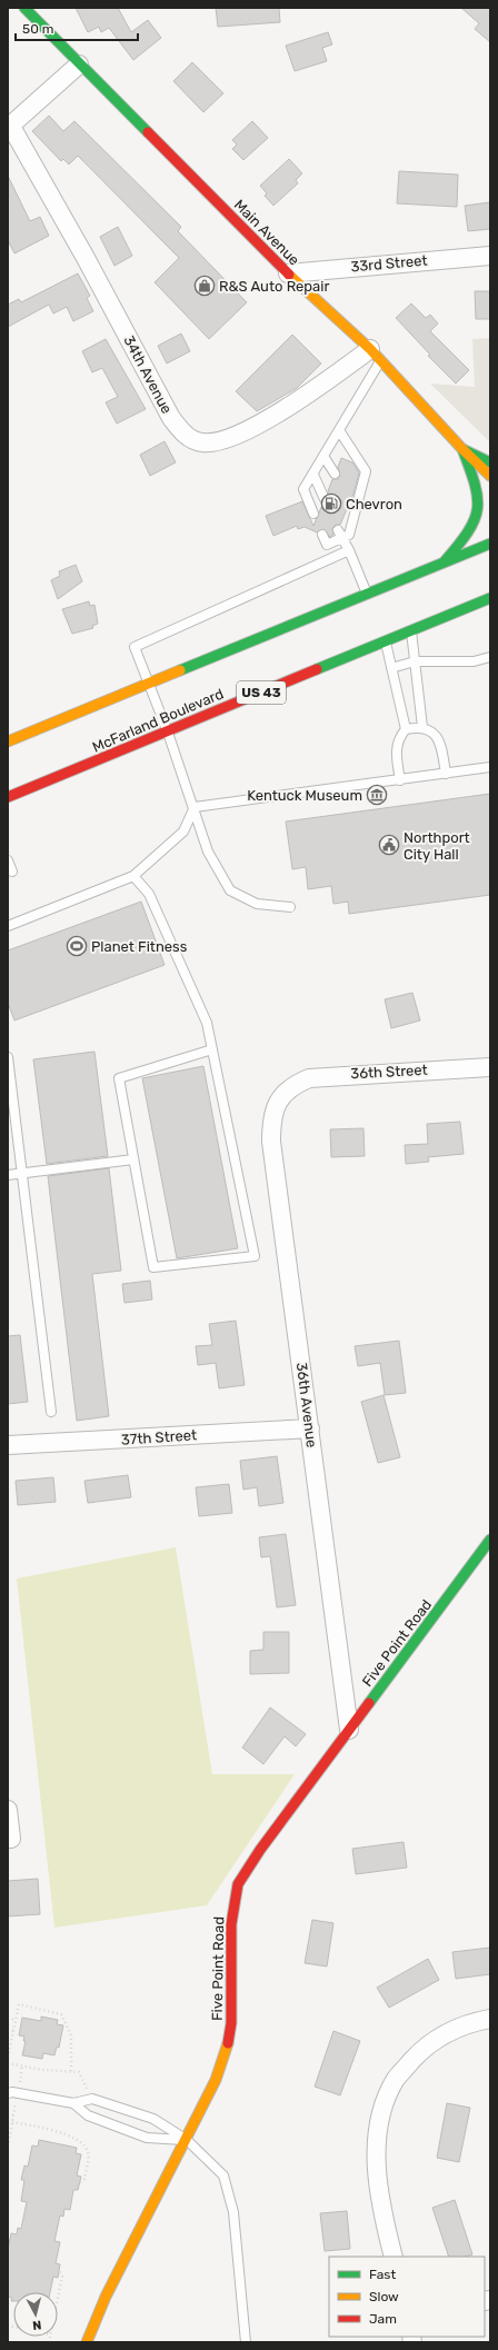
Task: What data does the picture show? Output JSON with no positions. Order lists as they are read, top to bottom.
{
  "streets": {
    "main road": [
      "Main Avenue",
      "US 43",
      "McFarland Boulevard",
      "Five Point Road"
    ],
    "street": [
      "33rd Street",
      "34th Avenue",
      "36th Street",
      "36th Avenue",
      "37th Street"
    ]
  },
  "crossings": [
    ["Main Avenue", "33rd Street"],
    ["Main Avenue", "34th Avenue"],
    ["36th Street", "36th Avenue"],
    ["36th Avenue", "37th Street"],
    ["36th Avenue", "Five Point Road"]
  ],
  "places": {
    "shop": ["R&S Auto Repair"],
    "fuel station": ["Chevron"],
    "museum": ["Kentuck Museum"],
    "public building": ["Northport City Hall"],
    "sports": ["Planet Fitness"]
  },
  "legend": ["Fast", "Slow", "Jam"],
  "scale_bar": "50 m",
  "north": "bottom"
}
